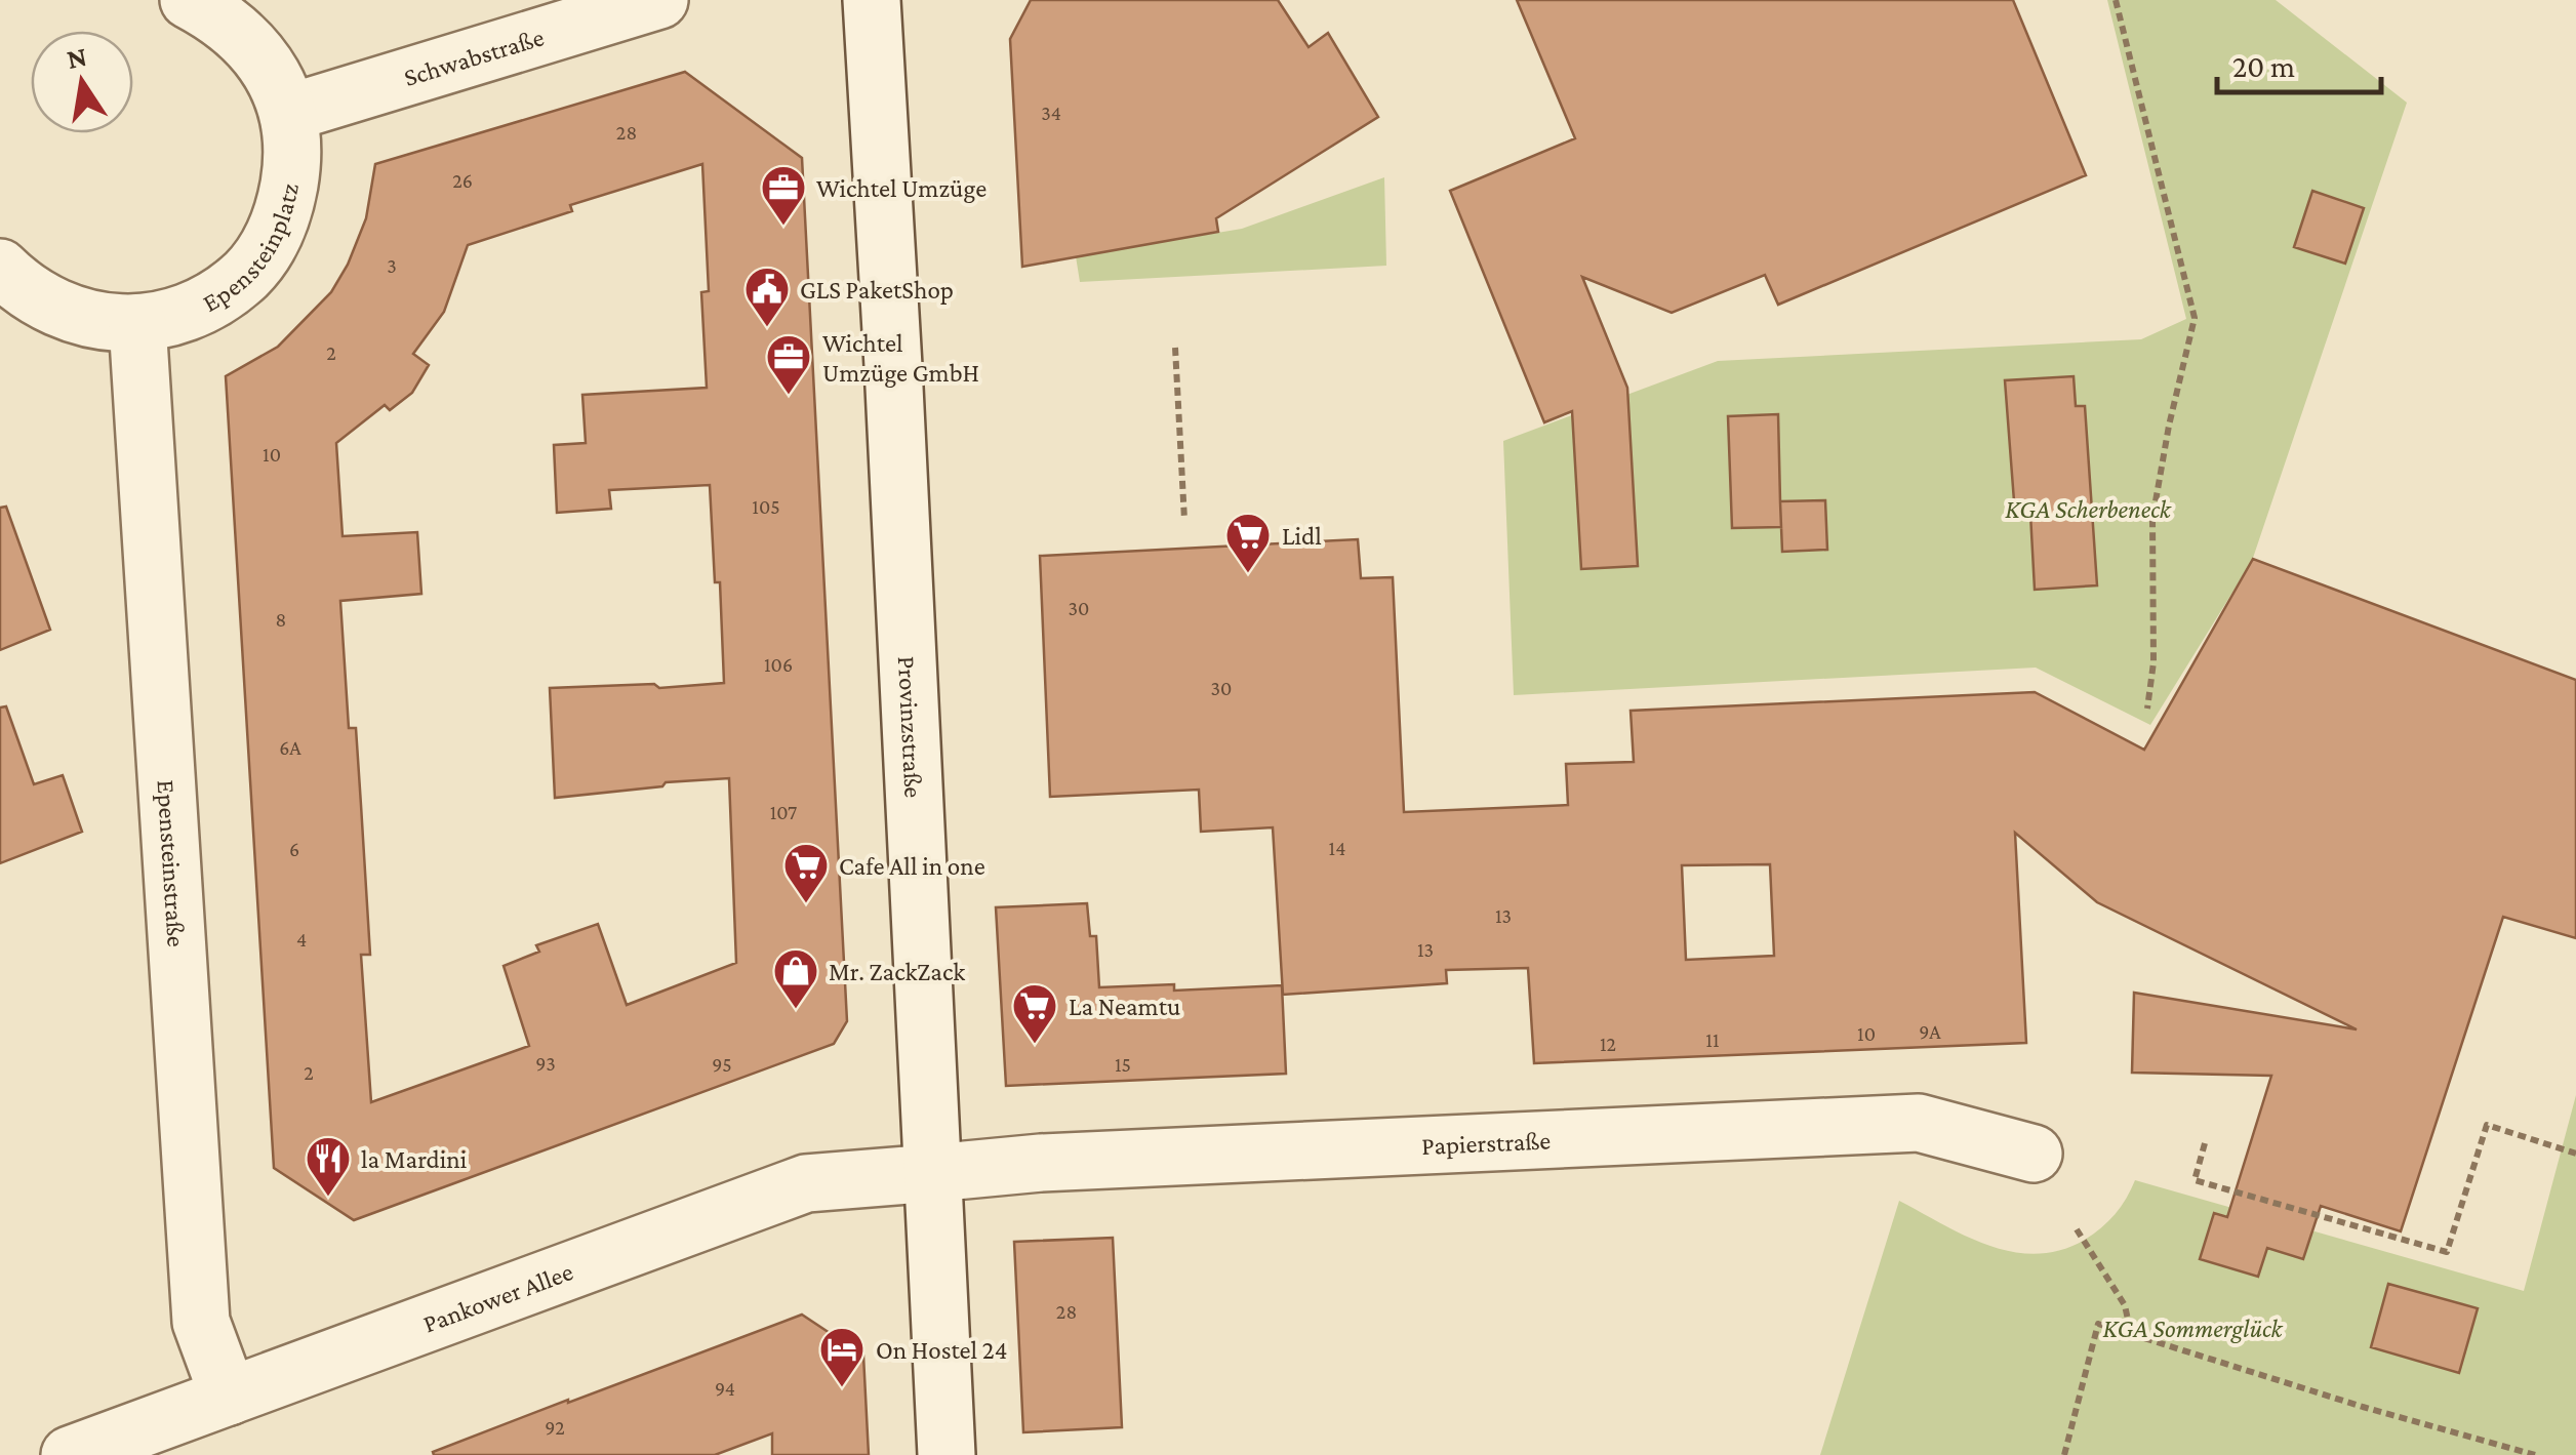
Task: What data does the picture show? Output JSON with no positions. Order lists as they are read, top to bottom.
{
  "streets": {
    "street": [
      "Schwabstraße",
      "Epensteinplatz",
      "Provinzstraße",
      "Epensteinstraße",
      "Papierstraße",
      "Pankower Allee"
    ]
  },
  "crossings": [
    ["Schwabstraße", "Epensteinplatz"],
    ["Epensteinplatz", "Epensteinstraße"],
    ["Provinzstraße", "Papierstraße"],
    ["Provinzstraße", "Pankower Allee"],
    ["Epensteinstraße", "Pankower Allee"],
    ["Papierstraße", "Pankower Allee"]
  ],
  "parks": ["KGA Scherbeneck", "KGA Sommerglück"],
  "places": {
    "office": ["Wichtel Umzüge", "Wichtel Umzüge GmbH"],
    "public building": ["GLS PaketShop"],
    "supermarket": ["Lidl", "Cafe All in one", "La Neamtu"],
    "shop": ["Mr. ZackZack"],
    "restaurant": ["la Mardini"],
    "hotel": ["On Hostel 24"]
  },
  "house_numbers": [
    "34",
    "28",
    "26",
    "3",
    "2",
    "10",
    "105",
    "30",
    "8",
    "106",
    "30",
    "6A",
    "107",
    "14",
    "6",
    "13",
    "4",
    "13",
    "9A",
    "10",
    "11",
    "12",
    "93",
    "95",
    "15",
    "2",
    "28",
    "94",
    "92"
  ],
  "scale_bar": "20 m",
  "north": "top"
}
